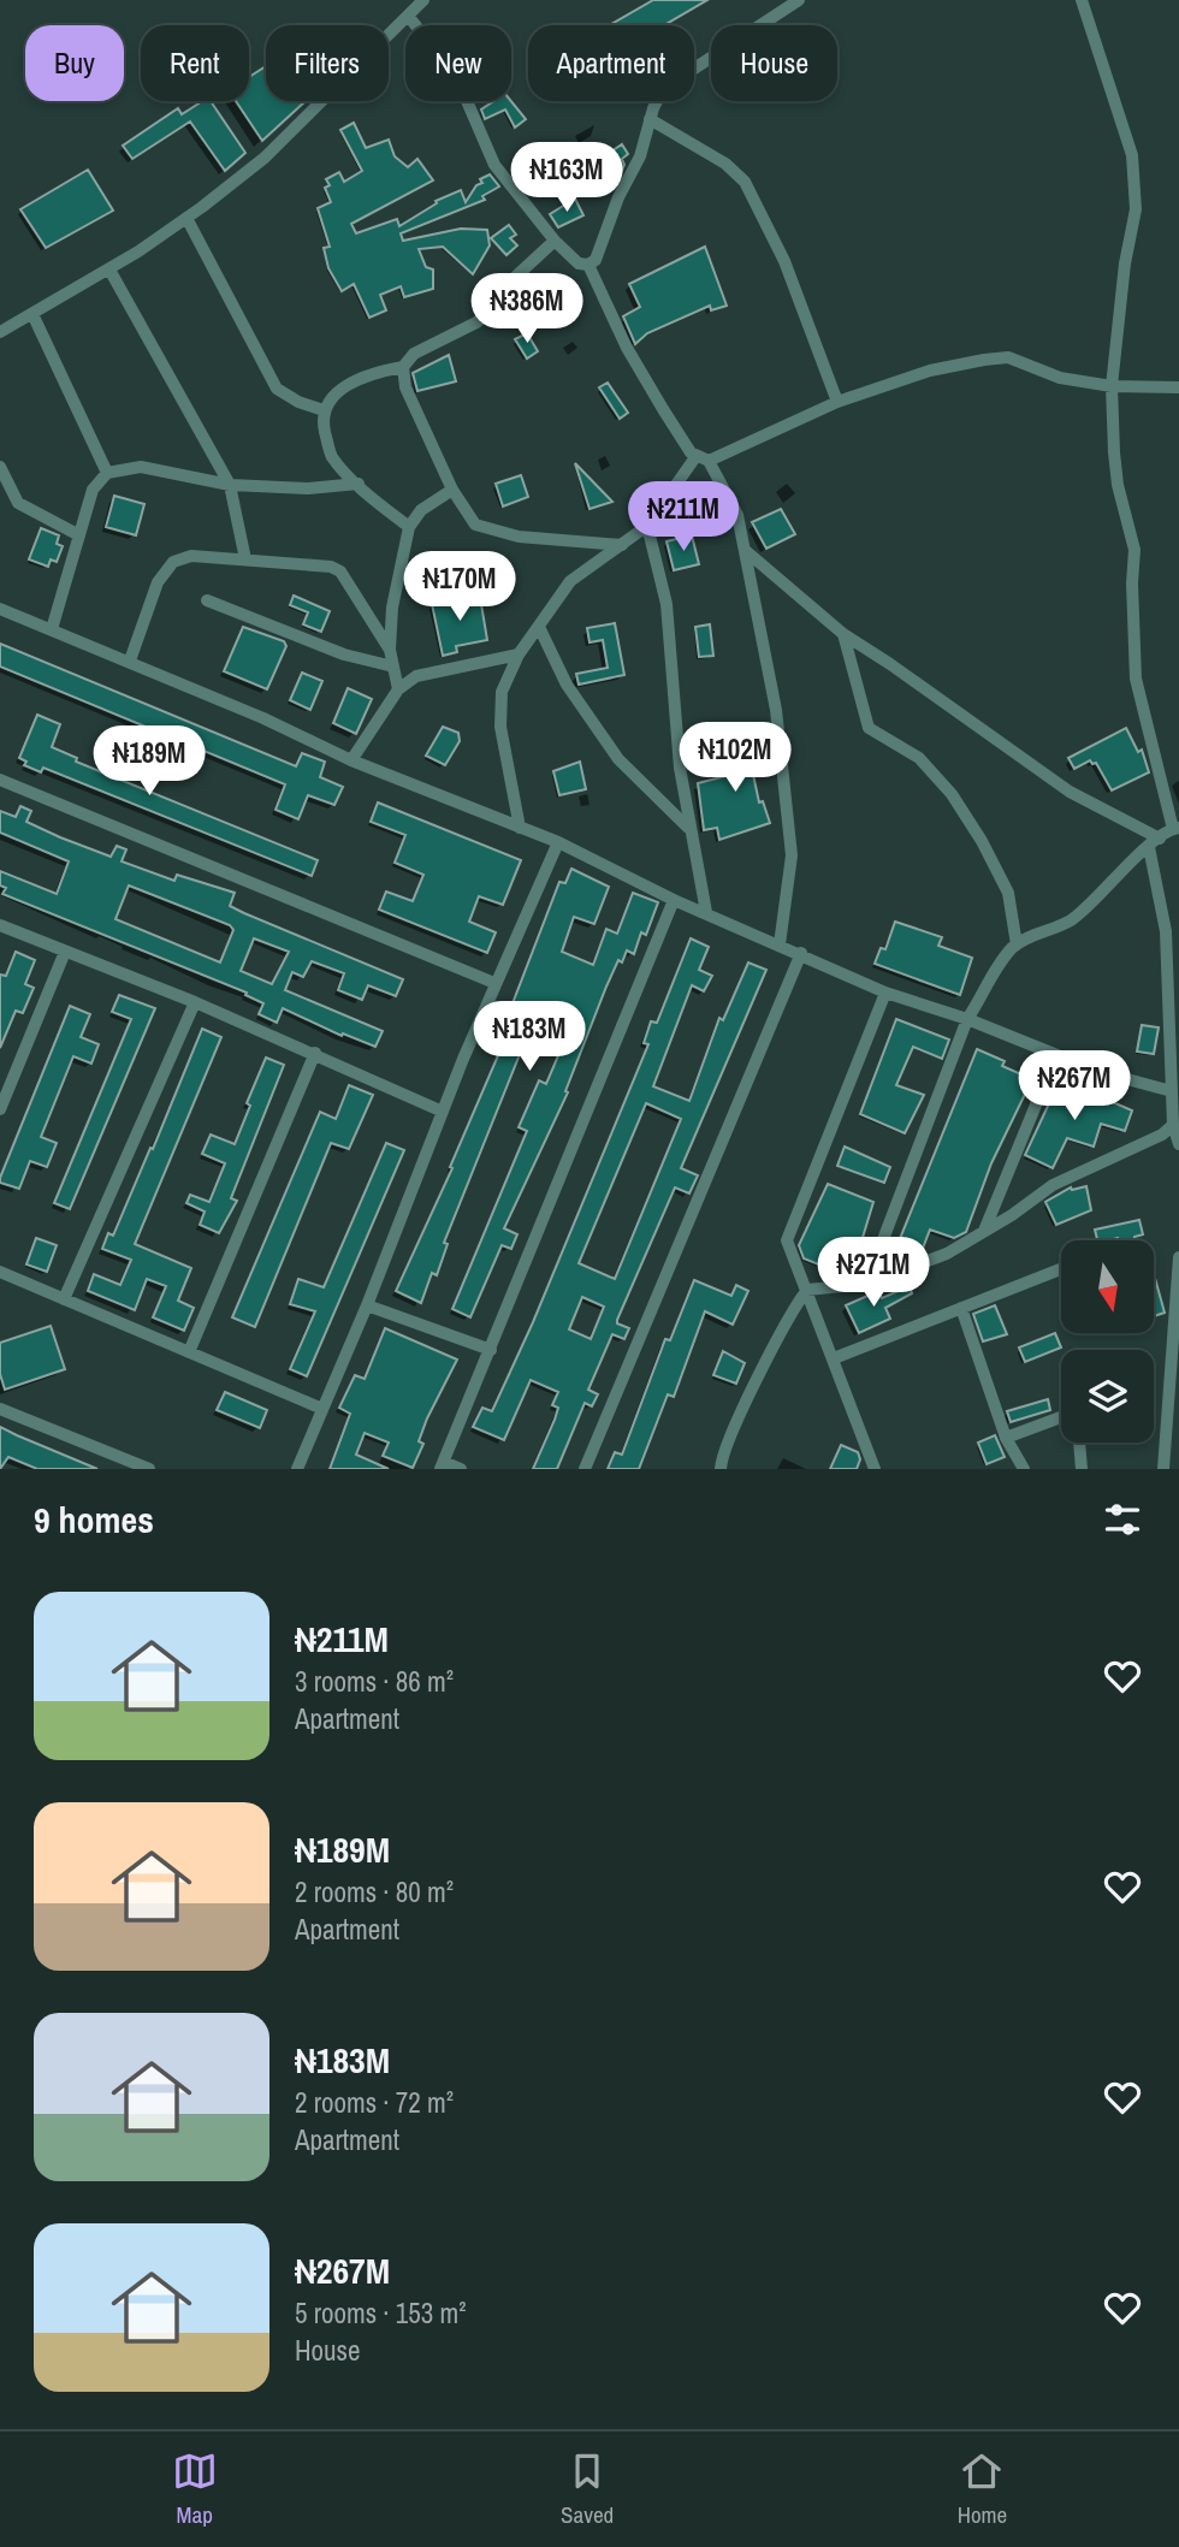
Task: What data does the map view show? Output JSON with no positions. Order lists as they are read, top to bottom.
{
  "north": "bottom",
  "page": {
    "chip": [
      "Buy",
      "Rent",
      "Filters",
      "New",
      "Apartment",
      "House"
    ],
    "price": [
      "₦163M",
      "₦386M",
      "₦211M",
      "₦170M",
      "₦102M",
      "₦189M",
      "₦183M",
      "₦267M",
      "₦271M"
    ],
    "heading": "9 homes",
    "list": [
      {
        "name": "₦211M",
        "note": "3 rooms · 86 m² · Apartment"
      },
      {
        "name": "₦189M",
        "note": "2 rooms · 80 m² · Apartment"
      },
      {
        "name": "₦183M",
        "note": "2 rooms · 72 m² · Apartment"
      },
      {
        "name": "₦267M",
        "note": "5 rooms · 153 m² · House"
      }
    ],
    "tabs": ["Map", "Saved", "Home"]
  }
}
